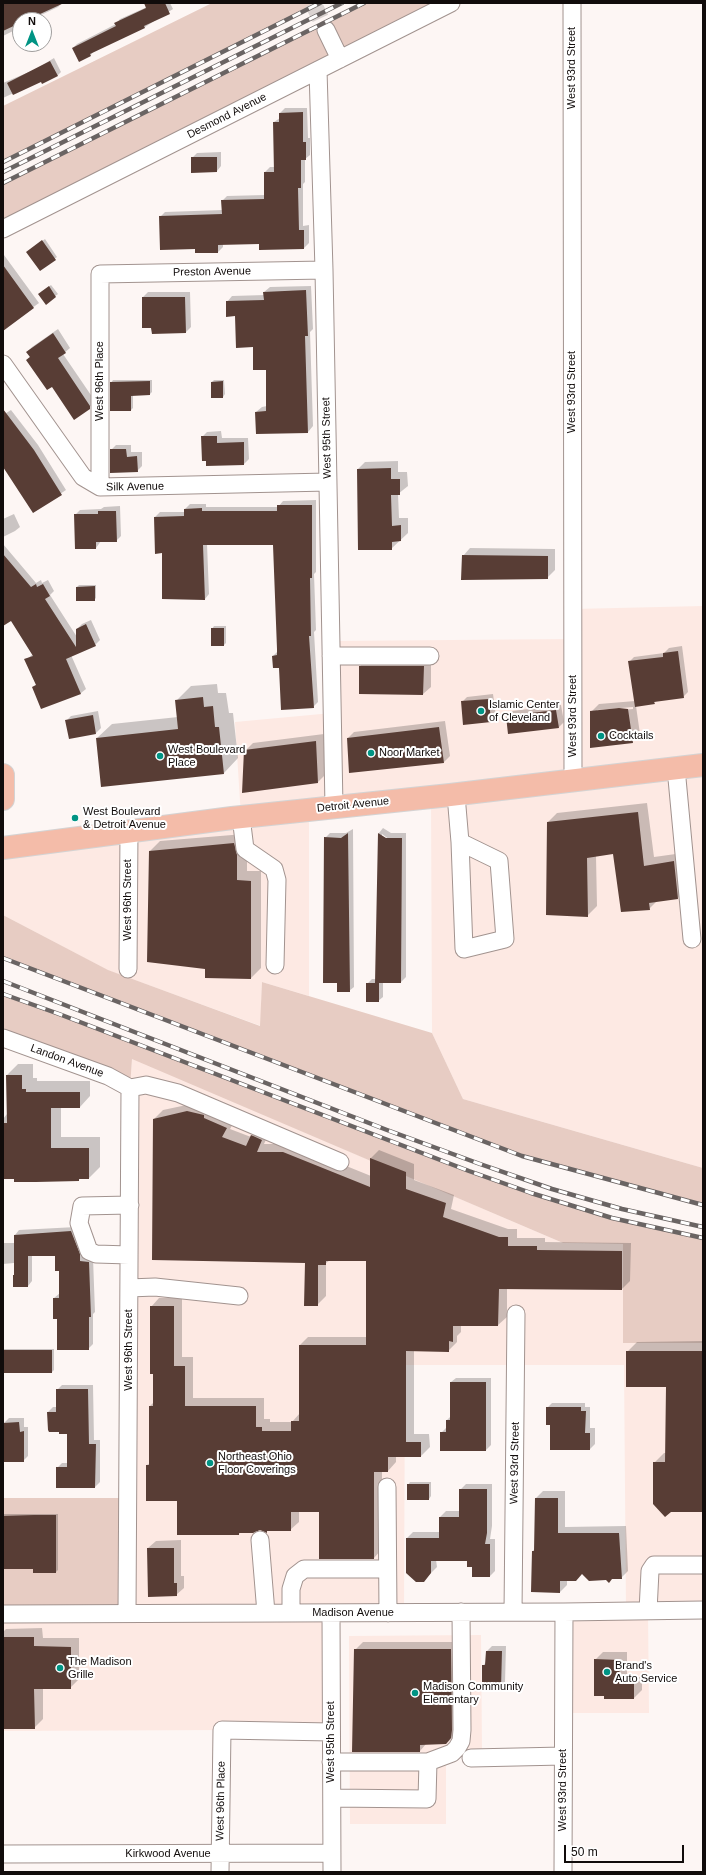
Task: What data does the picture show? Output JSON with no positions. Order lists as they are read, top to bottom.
{
  "streets": {
    "main road": ["Detroit Avenue"],
    "street": [
      "West 93rd Street",
      "Desmond Avenue",
      "Preston Avenue",
      "West 96th Place",
      "West 95th Street",
      "Silk Avenue",
      "West 96th Street",
      "Landon Avenue",
      "Madison Avenue",
      "Kirkwood Avenue"
    ]
  },
  "crossings": [
    ["West 93rd Street", "Detroit Avenue"],
    ["West 93rd Street", "Madison Avenue"],
    ["Desmond Avenue", "West 95th Street"],
    ["Preston Avenue", "West 96th Place"],
    ["Preston Avenue", "West 95th Street"],
    ["West 96th Place", "West 95th Street"],
    ["West 96th Place", "Silk Avenue"],
    ["West 96th Place", "Kirkwood Avenue"],
    ["West 95th Street", "Silk Avenue"],
    ["West 95th Street", "Detroit Avenue"],
    ["West 95th Street", "Madison Avenue"],
    ["West 95th Street", "Kirkwood Avenue"],
    ["Detroit Avenue", "West 96th Street"],
    ["West 96th Street", "Landon Avenue"],
    ["West 96th Street", "Madison Avenue"]
  ],
  "places": [
    "Islamic Center of Cleveland",
    "Cocktails",
    "Noor Market",
    "West Boulevard Place",
    "West Boulevard & Detroit Avenue",
    "Northeast Ohio Floor Coverings",
    "The Madison Grille",
    "Brand's Auto Service",
    "Madison Community Elementary"
  ],
  "scale_bar": "50 m",
  "north": "top"
}
